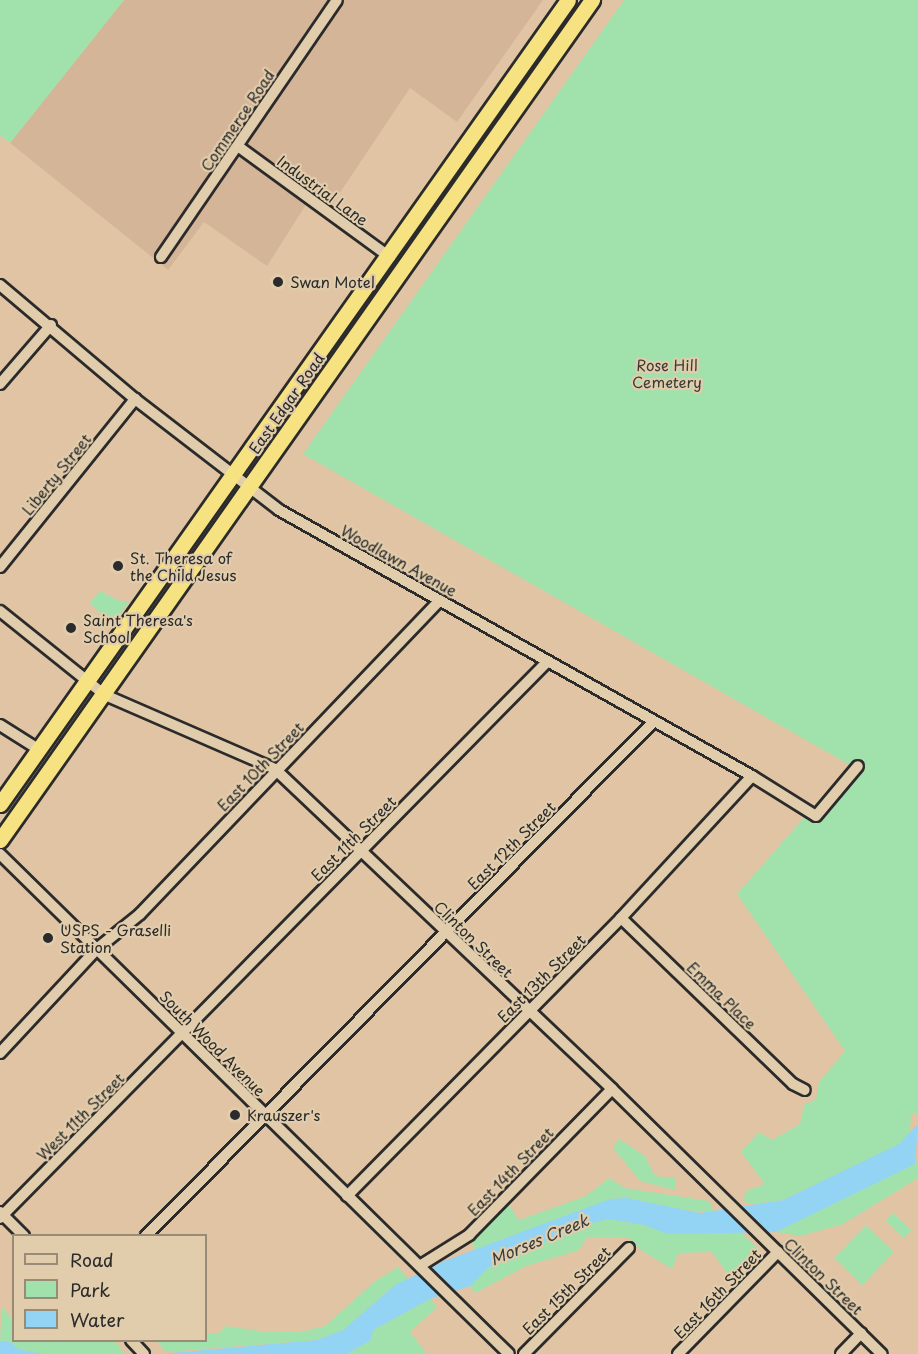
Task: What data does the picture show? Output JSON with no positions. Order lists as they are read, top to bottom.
{
  "streets": {
    "highway": ["East Edgar Road"],
    "street": [
      "Commerce Road",
      "Industrial Lane",
      "Liberty Street",
      "Woodlawn Avenue",
      "East 10th Street",
      "East 11th Street",
      "East 12th Street",
      "Clinton Street",
      "East 13th Street",
      "Emma Place",
      "South Wood Avenue",
      "West 11th Street",
      "East 14th Street",
      "East 15th Street",
      "East 16th Street"
    ]
  },
  "crossings": [
    ["Commerce Road", "Industrial Lane"],
    ["Industrial Lane", "East Edgar Road"],
    ["East Edgar Road", "Woodlawn Avenue"],
    ["East Edgar Road", "Clinton Street"],
    ["Liberty Street", "Woodlawn Avenue"],
    ["Woodlawn Avenue", "East 10th Street"],
    ["Woodlawn Avenue", "East 11th Street"],
    ["Woodlawn Avenue", "East 12th Street"],
    ["Woodlawn Avenue", "East 13th Street"],
    ["East 10th Street", "Clinton Street"],
    ["East 10th Street", "South Wood Avenue"],
    ["East 11th Street", "Clinton Street"],
    ["East 11th Street", "South Wood Avenue"],
    ["East 11th Street", "West 11th Street"],
    ["East 12th Street", "Clinton Street"],
    ["East 12th Street", "South Wood Avenue"],
    ["Clinton Street", "East 13th Street"],
    ["Clinton Street", "East 14th Street"],
    ["Clinton Street", "East 16th Street"],
    ["East 13th Street", "Emma Place"],
    ["East 13th Street", "South Wood Avenue"],
    ["South Wood Avenue", "West 11th Street"],
    ["South Wood Avenue", "East 14th Street"]
  ],
  "water": ["Morses Creek"],
  "parks": ["Rose Hill Cemetery"],
  "places": [
    "Swan Motel",
    "St. Theresa of the Child Jesus",
    "Saint Theresa's School",
    "USPS - Graselli Station",
    "Krauszer's"
  ],
  "legend": ["Road", "Park", "Water"]
}
